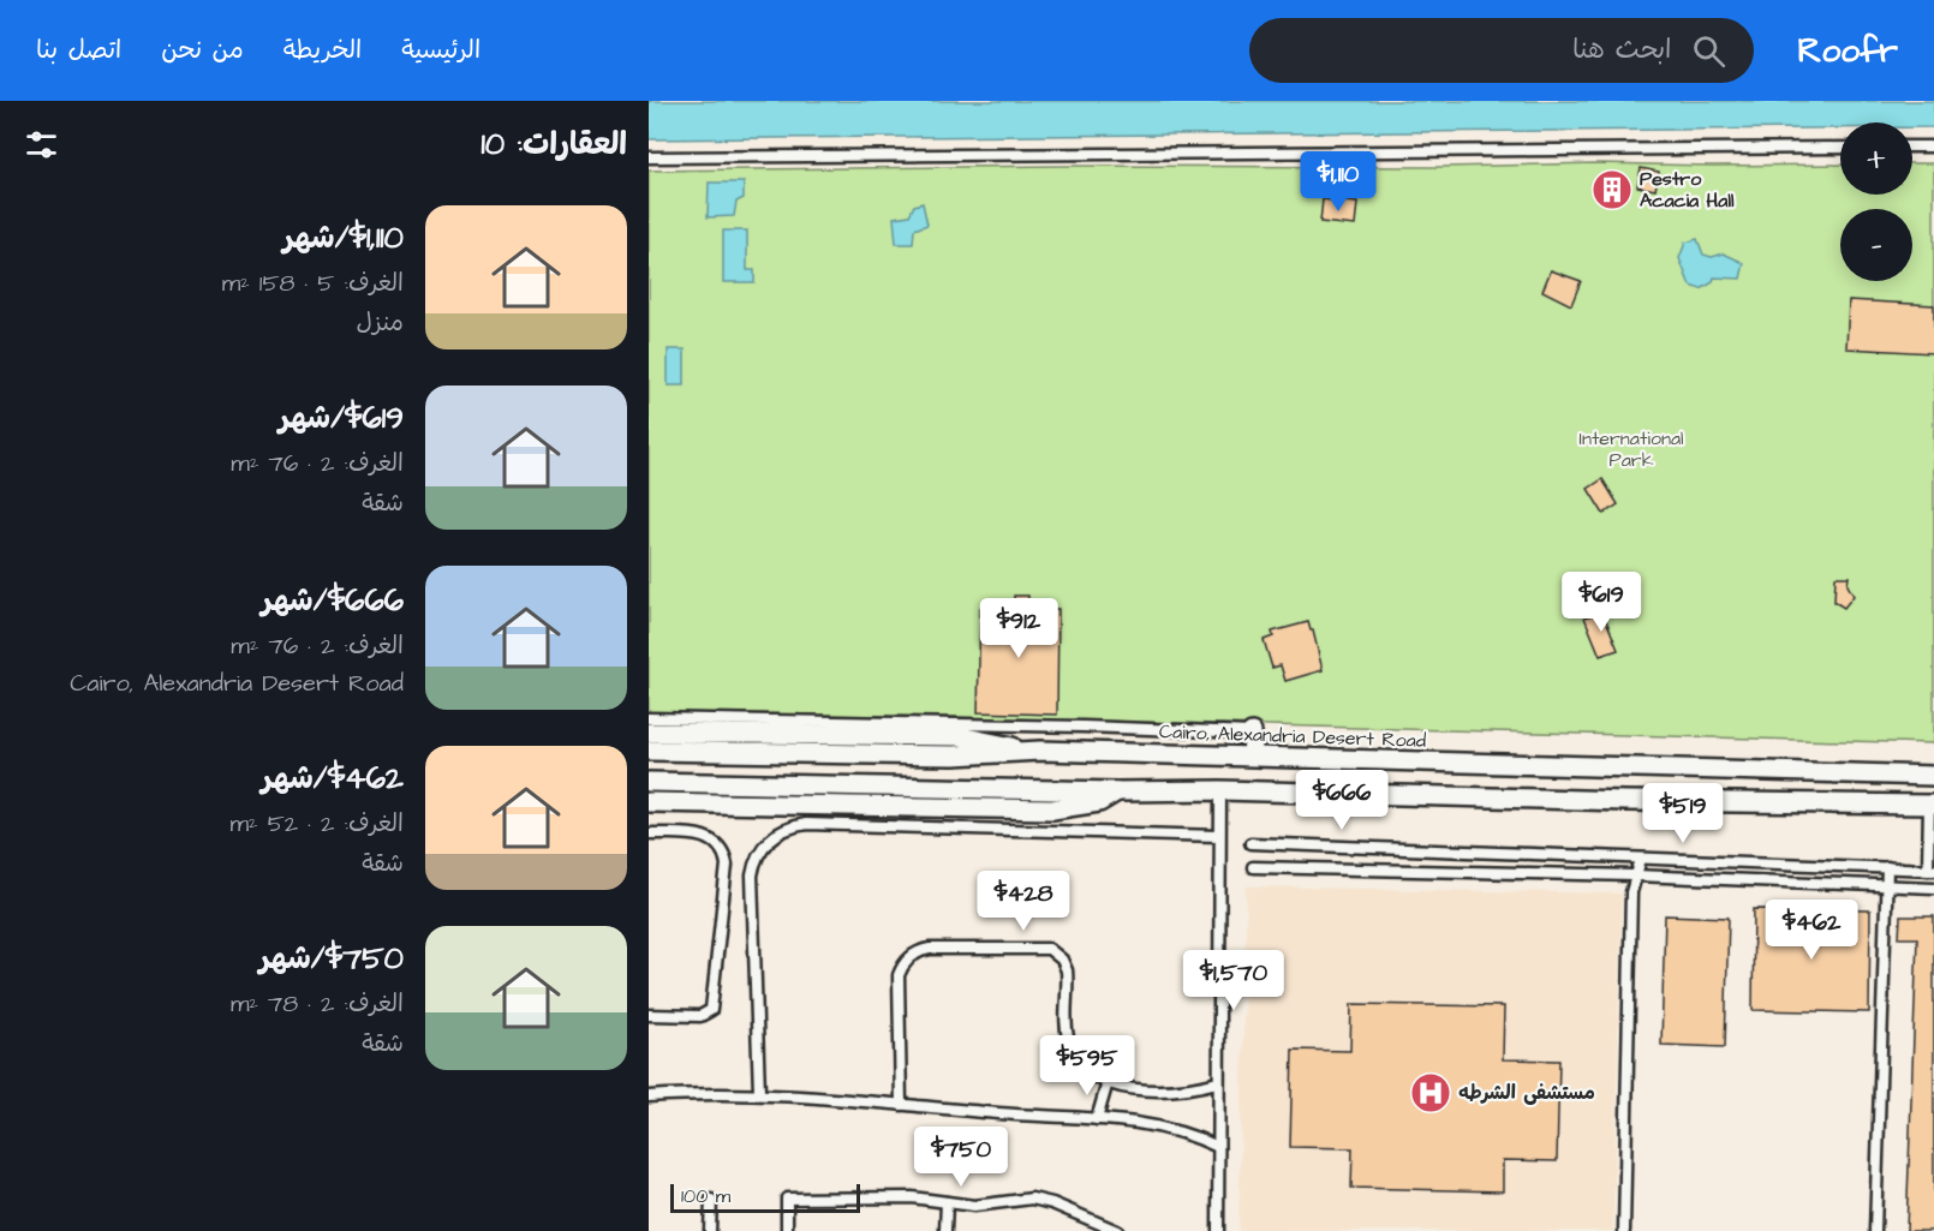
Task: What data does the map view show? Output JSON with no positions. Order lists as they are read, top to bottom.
{
  "streets": {
    "highway": ["Cairo, Alexandria Desert Road"]
  },
  "parks": ["International Park"],
  "places": {
    "building": ["Pestro Acacia Hall"],
    "hospital": ["مستشفى الشرطه"]
  },
  "scale_bar": "100 m",
  "page": {
    "header": "Roofr",
    "search": "ابحث هنا",
    "nav": [
      "الرئيسية",
      "الخريطة",
      "من نحن",
      "اتصل بنا"
    ],
    "heading": "العقارات: 10",
    "map_buttons": ["+", "−"],
    "price": [
      "$1,110",
      "$619",
      "$912",
      "$666",
      "$519",
      "$428",
      "$462",
      "$1,570",
      "$595",
      "$750"
    ],
    "list": [
      {
        "name": "$1,110/شهر",
        "note": "الغرف: 5 · 158 m² · منزل"
      },
      {
        "name": "$619/شهر",
        "note": "الغرف: 2 · 76 m² · شقة"
      },
      {
        "name": "$666/شهر",
        "note": "الغرف: 2 · 76 m² · Cairo, Alexandria Desert Road"
      },
      {
        "name": "$462/شهر",
        "note": "الغرف: 2 · 52 m² · شقة"
      },
      {
        "name": "$750/شهر",
        "note": "الغرف: 2 · 78 m² · شقة"
      }
    ],
    "scale": "100 m"
  }
}
